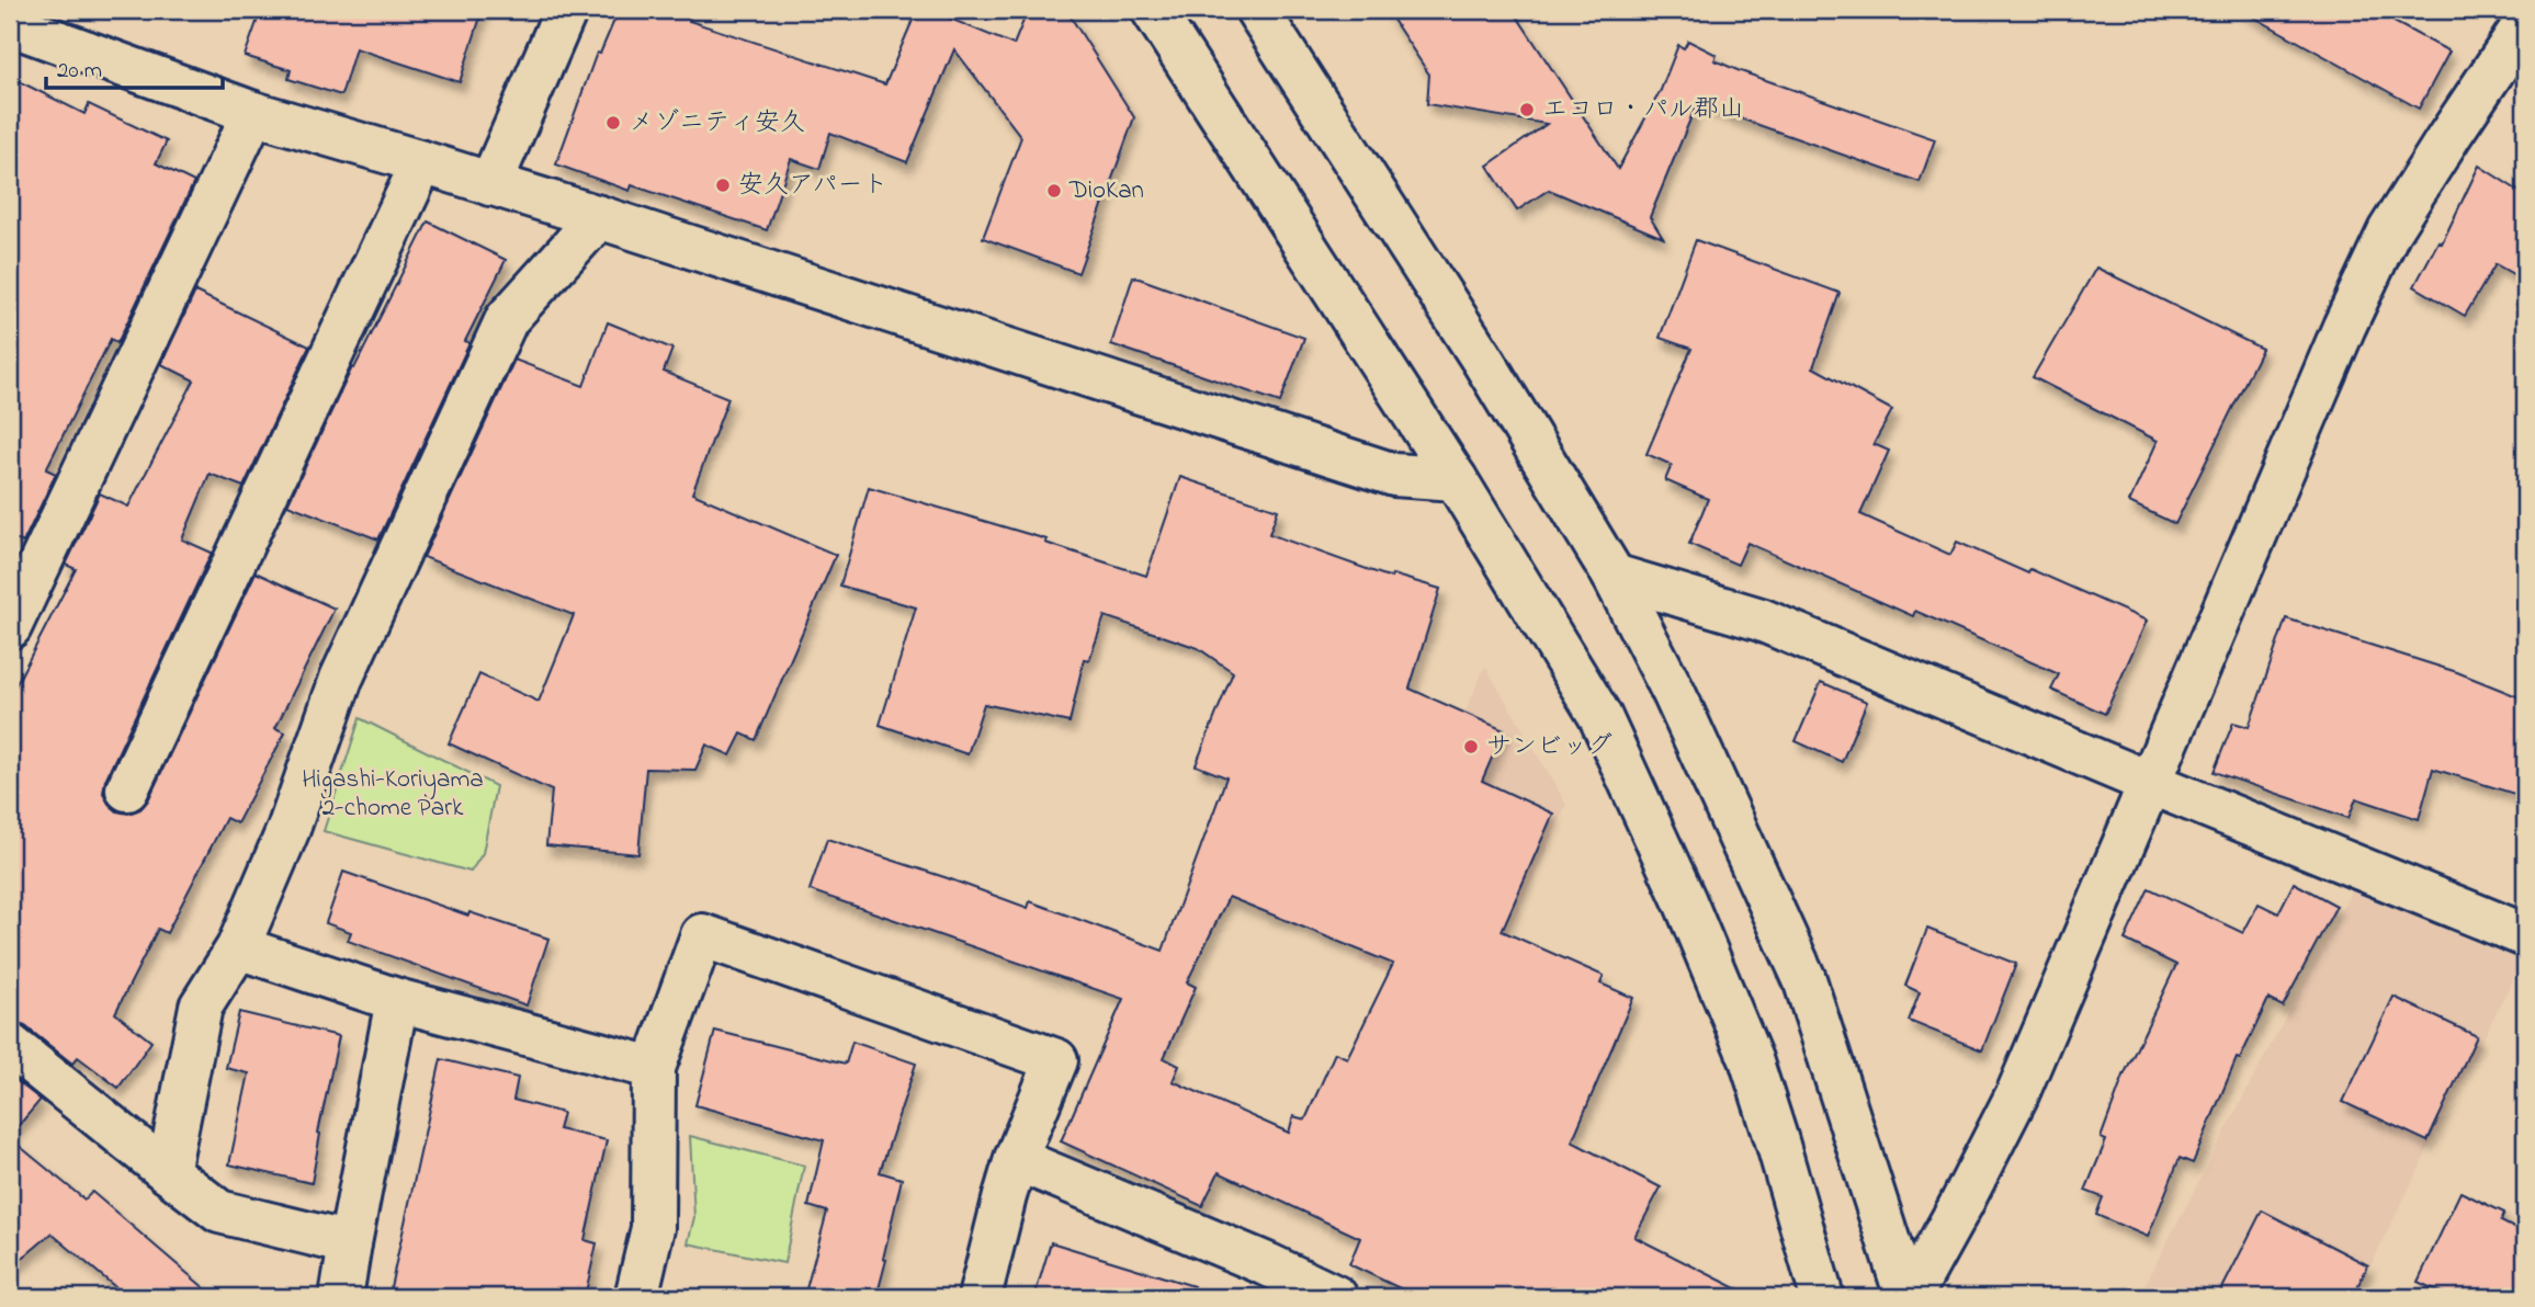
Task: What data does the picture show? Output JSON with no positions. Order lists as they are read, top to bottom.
{
  "parks": ["Higashi-Koriyama 2-chome Park"],
  "places": [
    "エコロ・パル郡山",
    "メゾニティ安久",
    "安久アパート",
    "DioKan",
    "サンビッグ"
  ],
  "scale_bar": "20 m"
}
